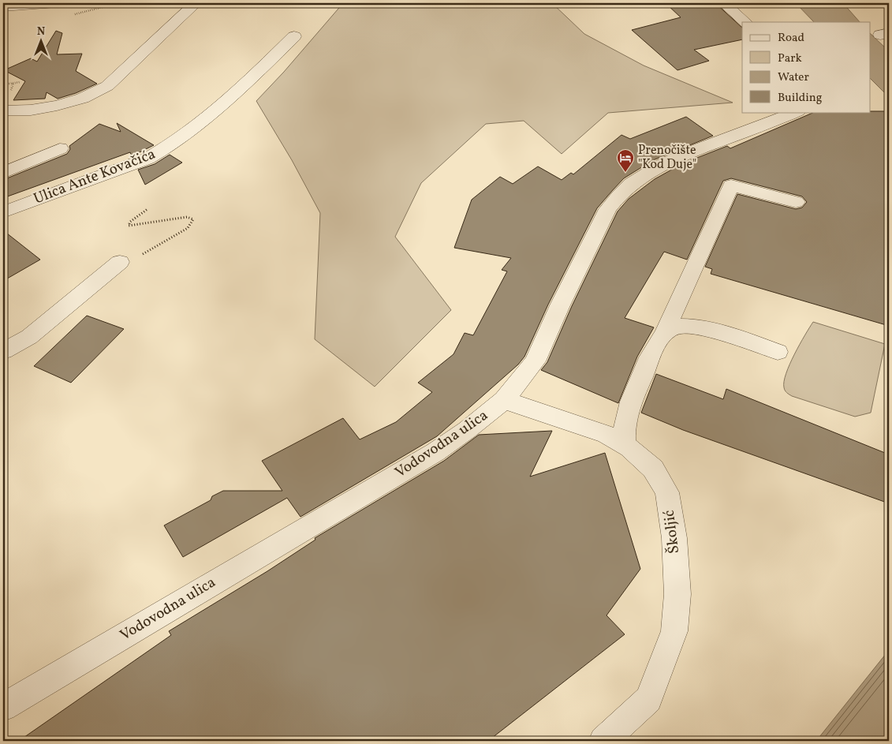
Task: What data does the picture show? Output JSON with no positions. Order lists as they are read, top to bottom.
{
  "streets": {
    "street": ["Ulica Ante Kovačića", "Vodovodna ulica", "Školjić"]
  },
  "crossings": [
    ["Vodovodna ulica", "Školjić"]
  ],
  "places": {
    "hotel": ["Prenočište \"Kod Duje\""]
  },
  "legend": [
    "Road",
    "Park",
    "Water",
    "Building"
  ],
  "north": "top"
}
